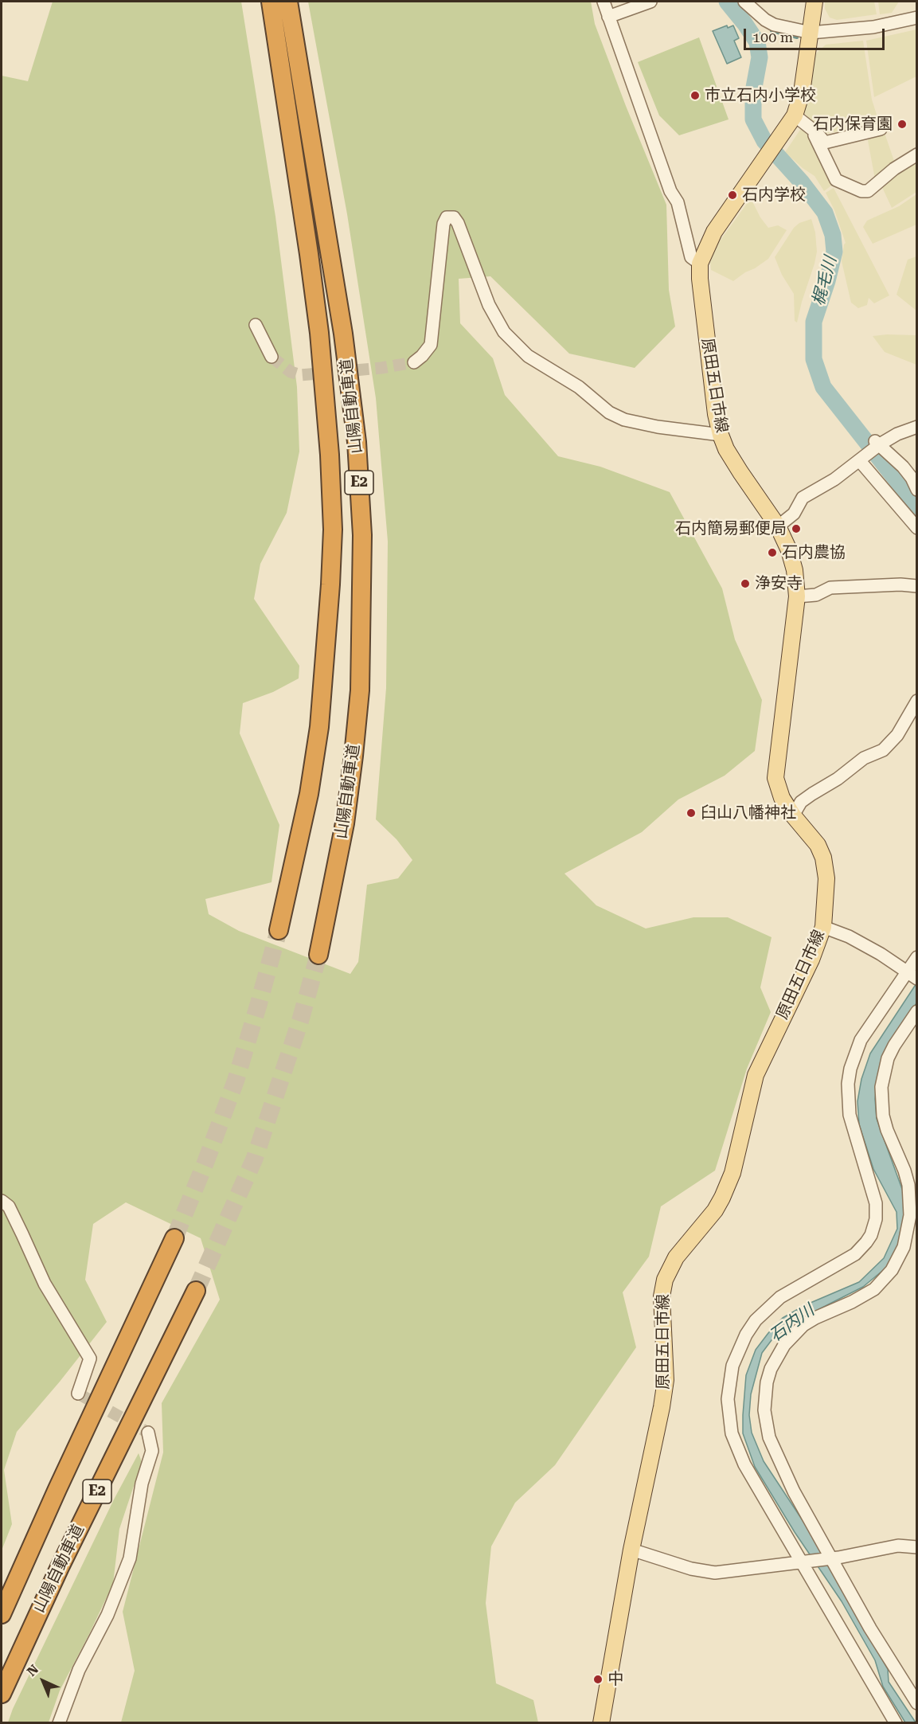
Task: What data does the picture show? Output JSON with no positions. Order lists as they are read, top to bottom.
{
  "streets": {
    "highway": ["山陽自動車道", "E2"],
    "main road": ["原田五日市線"]
  },
  "water": ["梶毛川", "石内川"],
  "places": [
    "市立石内小学校",
    "石内保育園",
    "石内学校",
    "石内簡易郵便局",
    "石内農協",
    "浄安寺",
    "臼山八幡神社",
    "中"
  ],
  "scale_bar": "100 m",
  "north": "top left"
}
